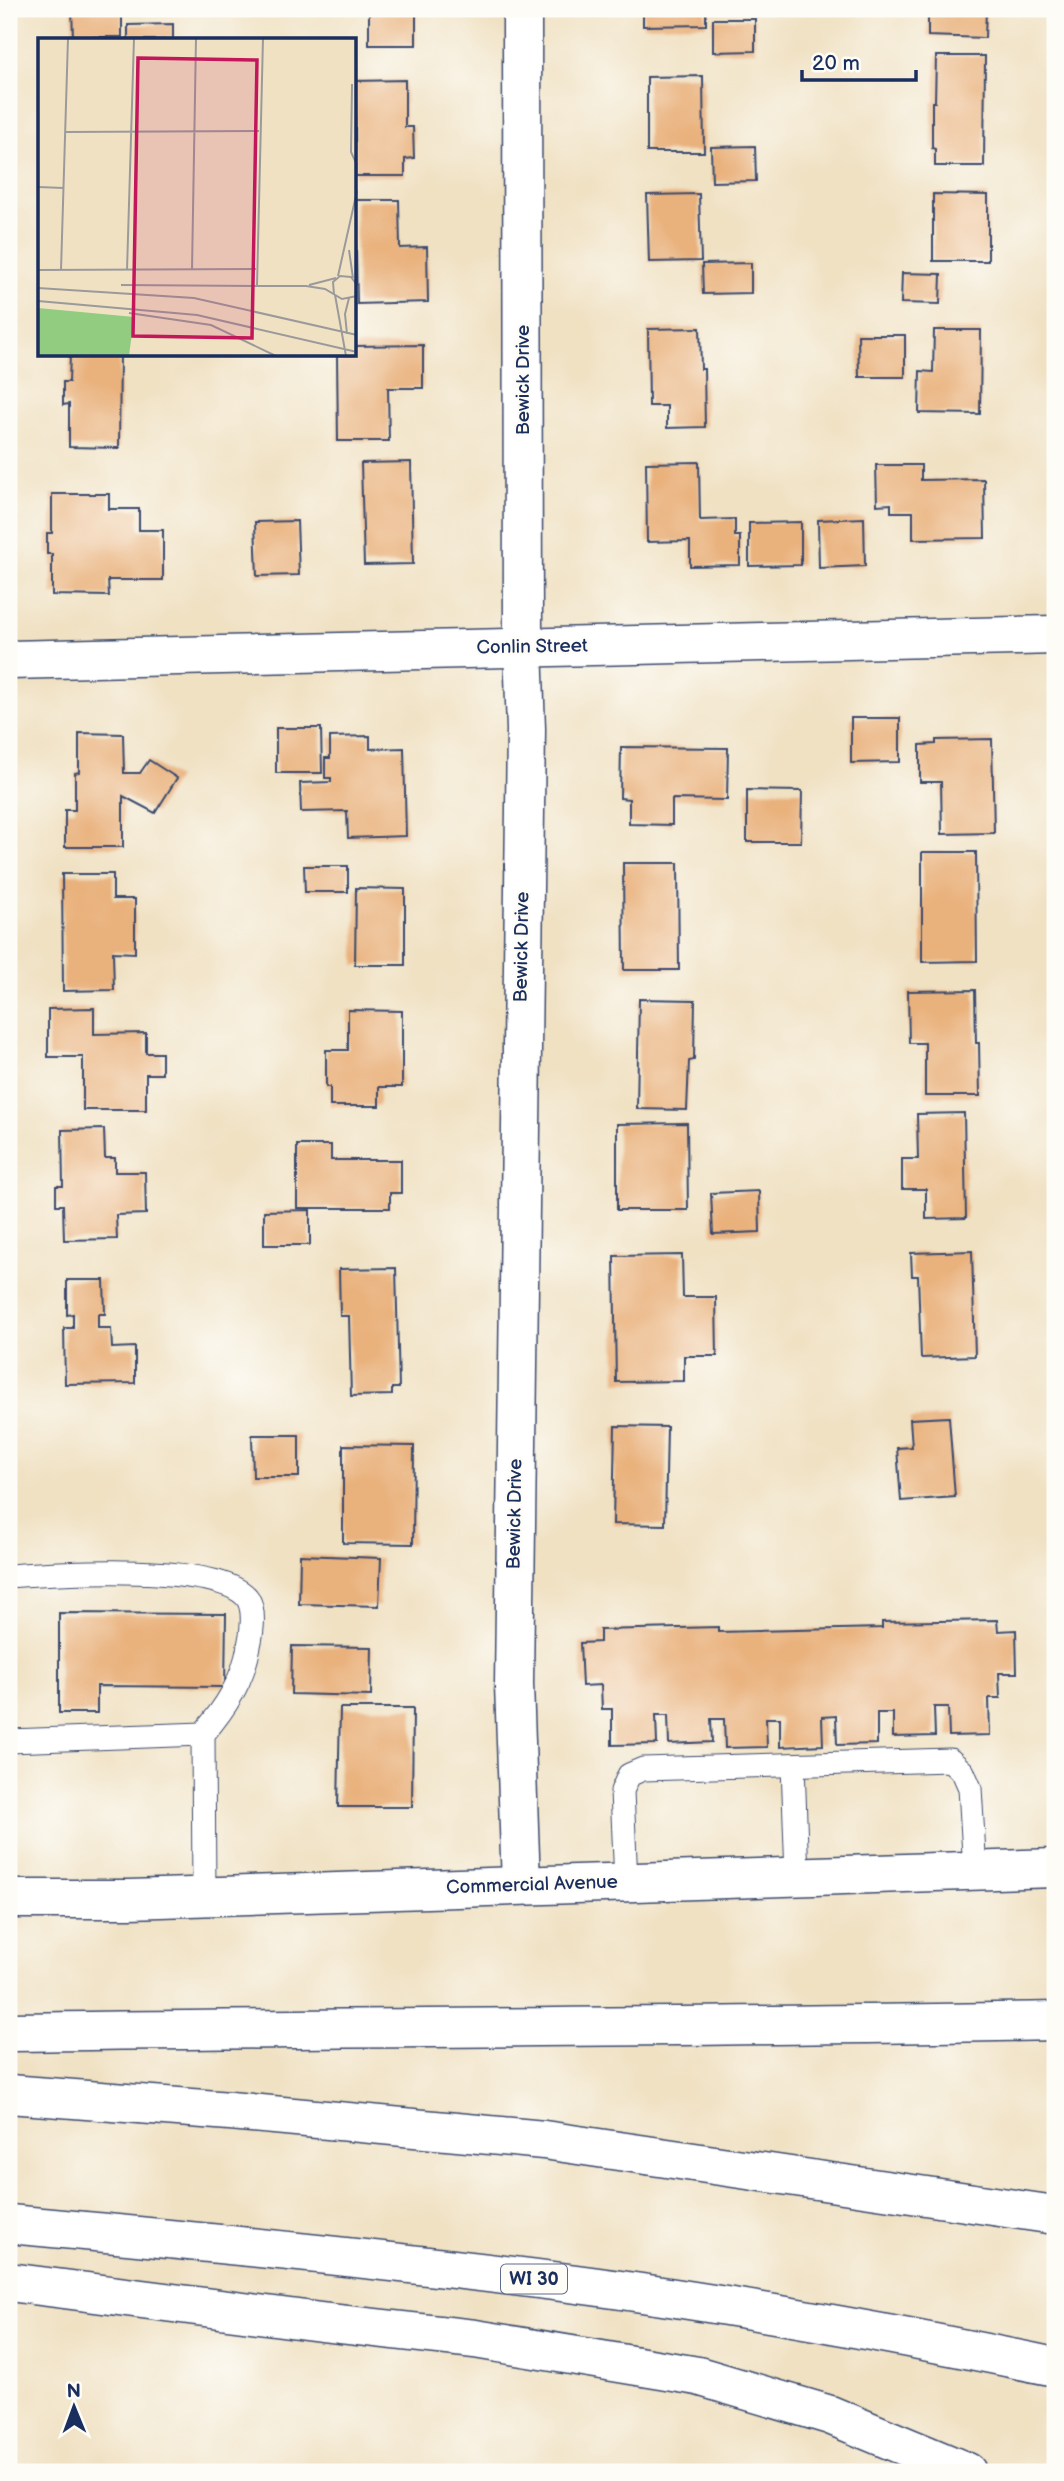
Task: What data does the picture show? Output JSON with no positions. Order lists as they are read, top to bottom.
{
  "streets": {
    "main road": [
      "Bewick Drive",
      "Conlin Street",
      "Commercial Avenue",
      "WI 30"
    ]
  },
  "crossings": [
    ["Bewick Drive", "Conlin Street"],
    ["Bewick Drive", "Commercial Avenue"]
  ],
  "scale_bar": "20 m",
  "north": "top"
}
